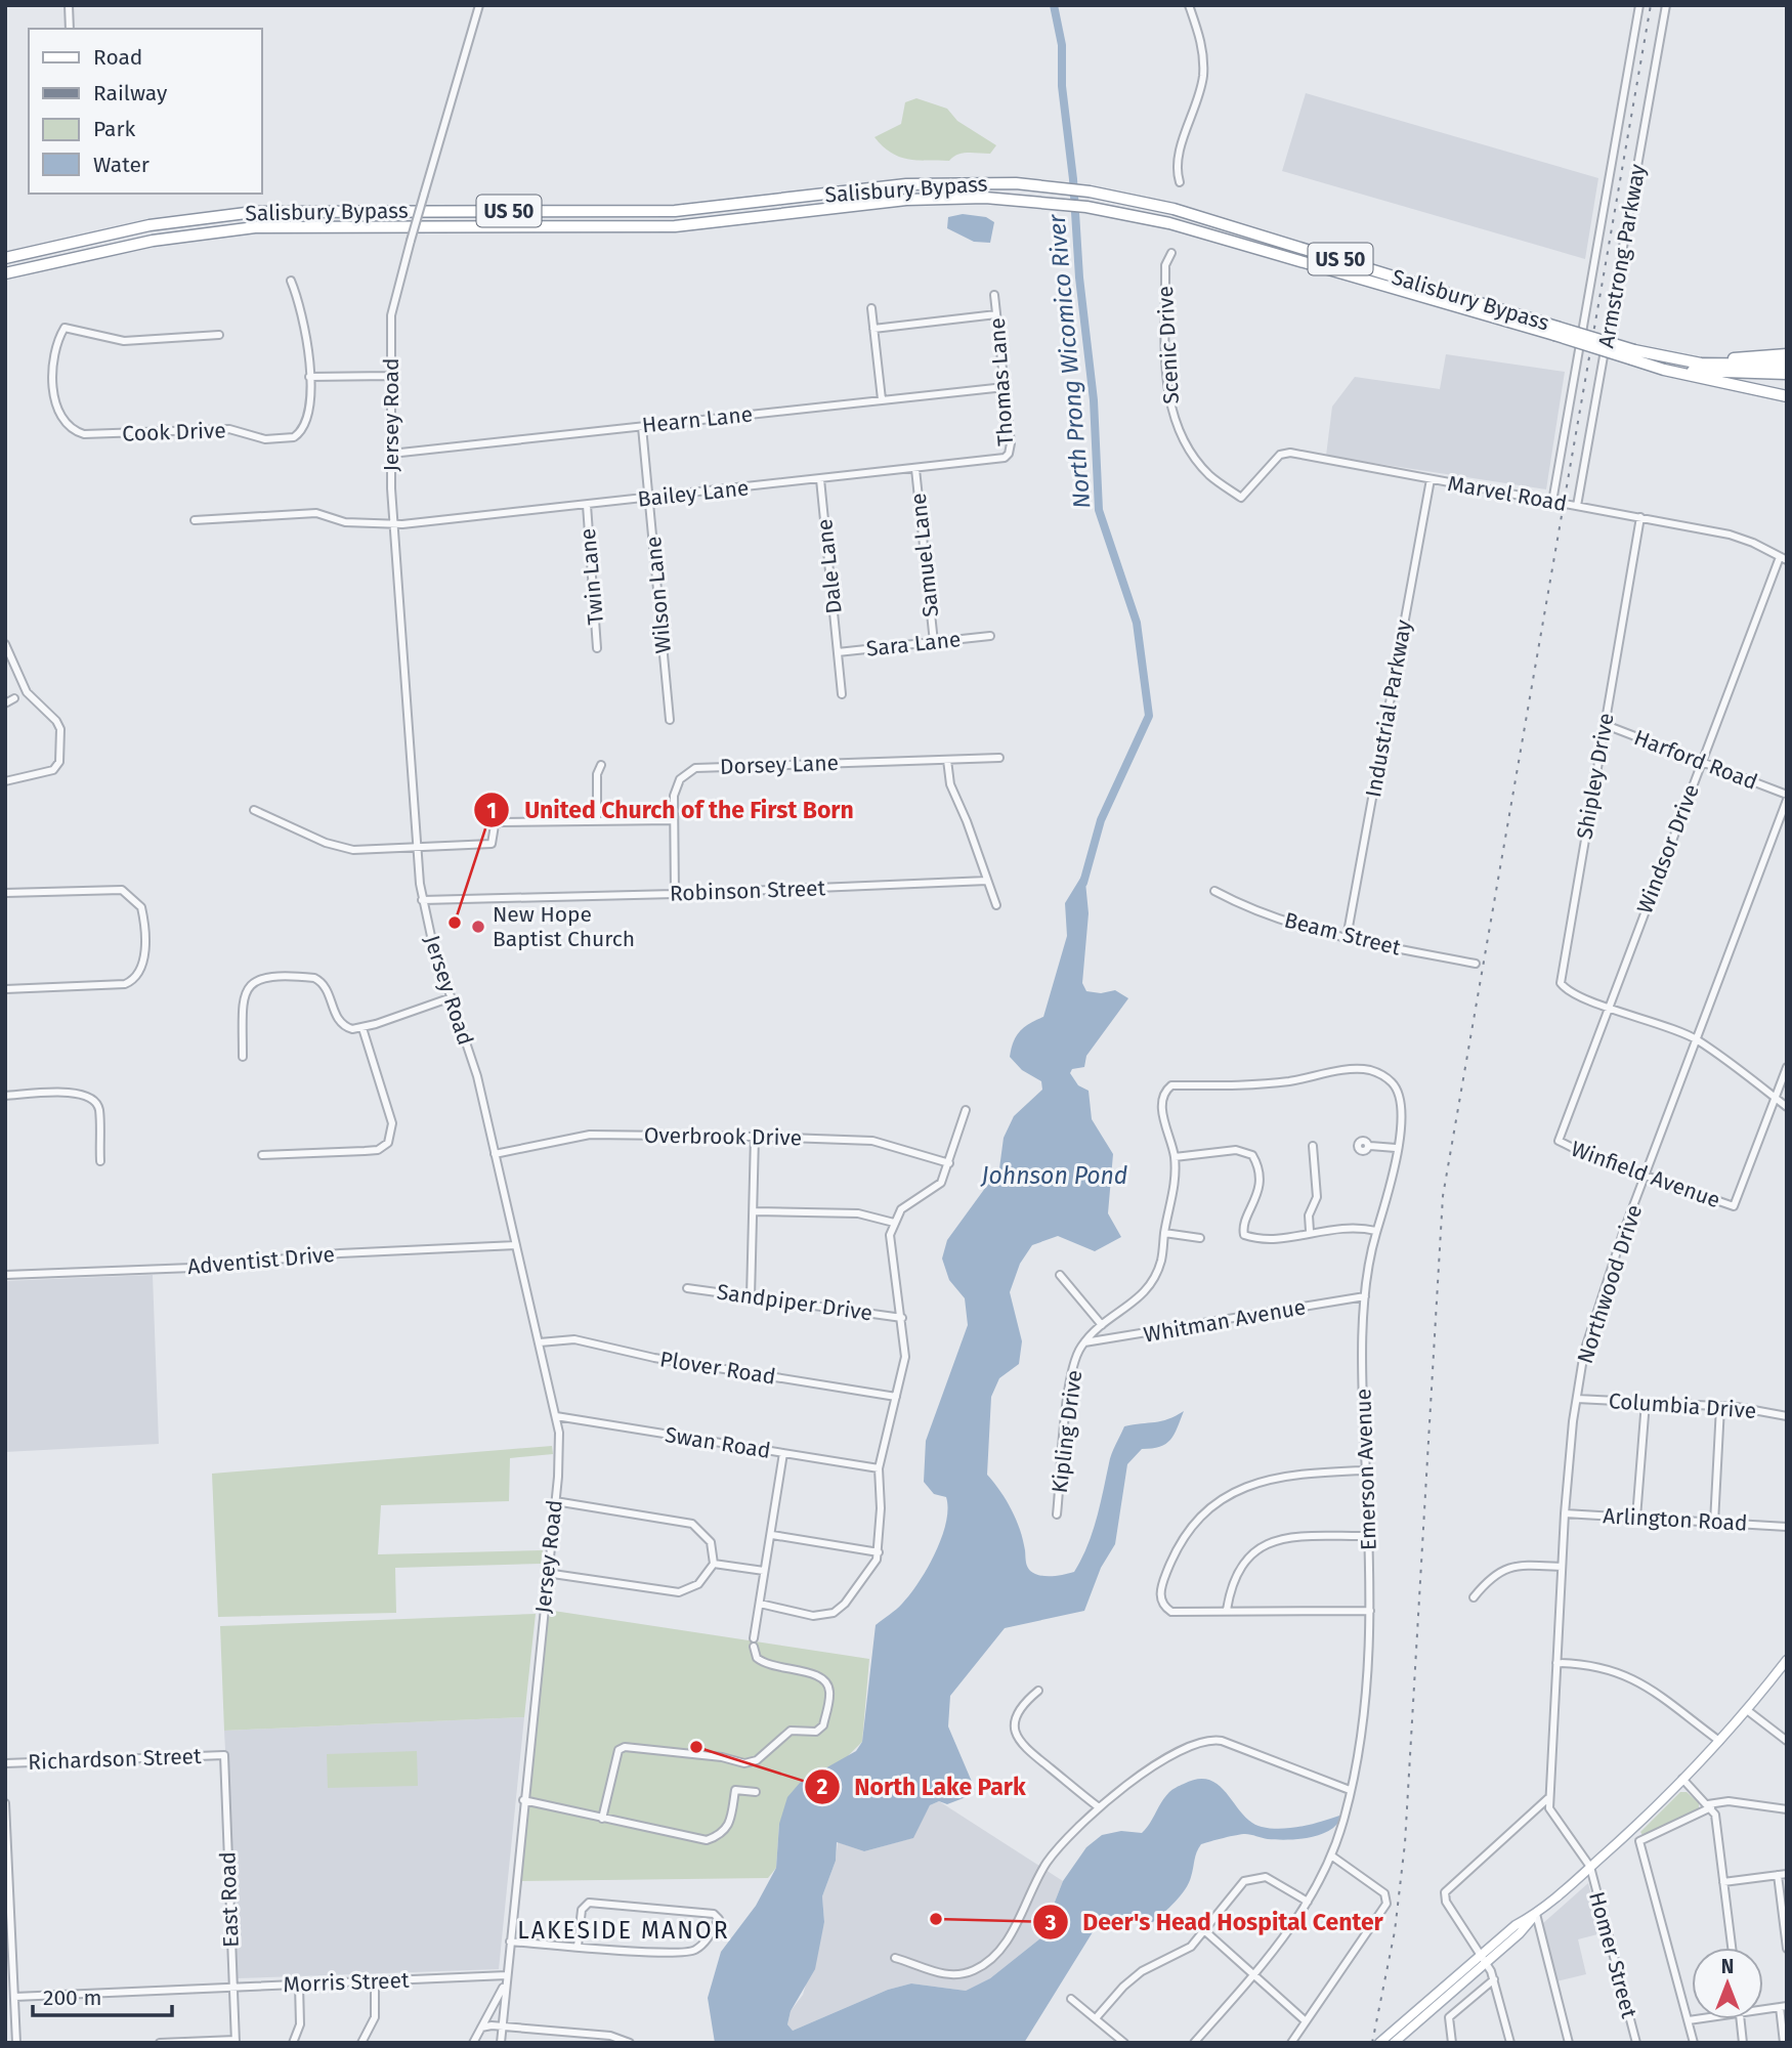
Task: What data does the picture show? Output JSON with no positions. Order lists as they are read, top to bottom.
{
  "streets": {
    "highway": ["Salisbury Bypass", "US 50"],
    "street": [
      "Armstrong Parkway",
      "Scenic Drive",
      "Thomas Lane",
      "Jersey Road",
      "Hearn Lane",
      "Cook Drive",
      "Bailey Lane",
      "Marvel Road",
      "Samuel Lane",
      "Dale Lane",
      "Twin Lane",
      "Wilson Lane",
      "Sara Lane",
      "Industrial Parkway",
      "Harford Road",
      "Dorsey Lane",
      "Shipley Drive",
      "Windsor Drive",
      "Robinson Street",
      "Beam Street",
      "Overbrook Drive",
      "Winfield Avenue",
      "Adventist Drive",
      "Northwood Drive",
      "Sandpiper Drive",
      "Whitman Avenue",
      "Plover Road",
      "Columbia Drive",
      "Kipling Drive",
      "Swan Road",
      "Emerson Avenue",
      "Arlington Road",
      "Richardson Street",
      "East Road",
      "Homer Street",
      "Morris Street"
    ]
  },
  "crossings": [
    ["Armstrong Parkway", "Marvel Road"],
    ["Scenic Drive", "Marvel Road"],
    ["Thomas Lane", "Hearn Lane"],
    ["Thomas Lane", "Bailey Lane"],
    ["Jersey Road", "Hearn Lane"],
    ["Jersey Road", "Bailey Lane"],
    ["Jersey Road", "Robinson Street"],
    ["Jersey Road", "Overbrook Drive"],
    ["Jersey Road", "Adventist Drive"],
    ["Jersey Road", "Plover Road"],
    ["Jersey Road", "Swan Road"],
    ["Jersey Road", "Morris Street"],
    ["Hearn Lane", "Wilson Lane"],
    ["Bailey Lane", "Samuel Lane"],
    ["Bailey Lane", "Dale Lane"],
    ["Bailey Lane", "Twin Lane"],
    ["Bailey Lane", "Wilson Lane"],
    ["Marvel Road", "Industrial Parkway"],
    ["Marvel Road", "Shipley Drive"],
    ["Marvel Road", "Windsor Drive"],
    ["Samuel Lane", "Sara Lane"],
    ["Dale Lane", "Sara Lane"],
    ["Industrial Parkway", "Beam Street"],
    ["Harford Road", "Shipley Drive"],
    ["Harford Road", "Windsor Drive"],
    ["Harford Road", "Northwood Drive"],
    ["Dorsey Lane", "Robinson Street"],
    ["Shipley Drive", "Windsor Drive"],
    ["Windsor Drive", "Winfield Avenue"],
    ["Winfield Avenue", "Northwood Drive"],
    ["Northwood Drive", "Columbia Drive"],
    ["Northwood Drive", "Arlington Road"],
    ["Northwood Drive", "Homer Street"],
    ["Whitman Avenue", "Kipling Drive"],
    ["Whitman Avenue", "Emerson Avenue"],
    ["Kipling Drive", "Emerson Avenue"],
    ["Richardson Street", "East Road"],
    ["East Road", "Morris Street"]
  ],
  "districts": ["LAKESIDE MANOR"],
  "water": ["North Prong Wicomico River", "Johnson Pond"],
  "places": [
    "United Church of the First Born",
    "New Hope Baptist Church",
    "North Lake Park",
    "Deer's Head Hospital Center"
  ],
  "legend": [
    "Road",
    "Railway",
    "Park",
    "Water"
  ],
  "scale_bar": "200 m",
  "north": "top"
}
